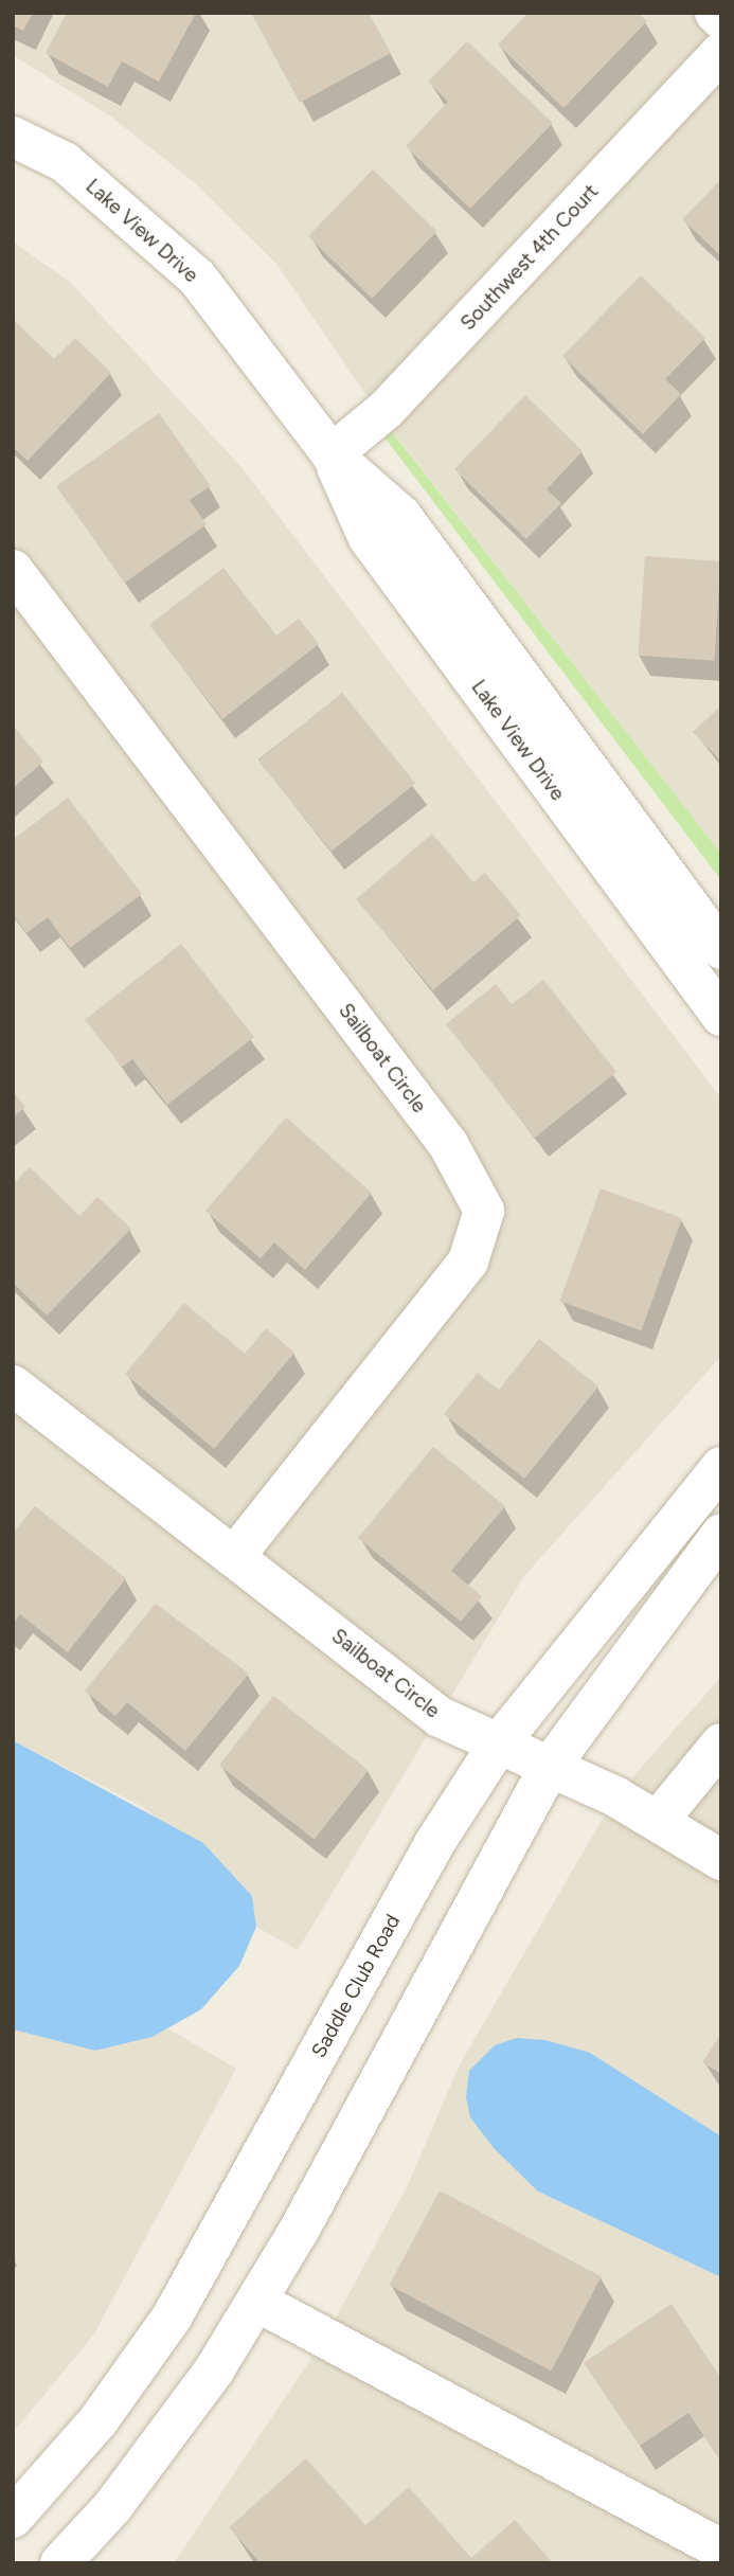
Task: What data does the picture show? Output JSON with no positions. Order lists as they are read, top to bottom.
{
  "streets": {
    "street": [
      "Lake View Drive",
      "Southwest 4th Court",
      "Sailboat Circle",
      "Saddle Club Road"
    ]
  },
  "crossings": [
    ["Lake View Drive", "Southwest 4th Court"],
    ["Sailboat Circle", "Saddle Club Road"]
  ]
}
